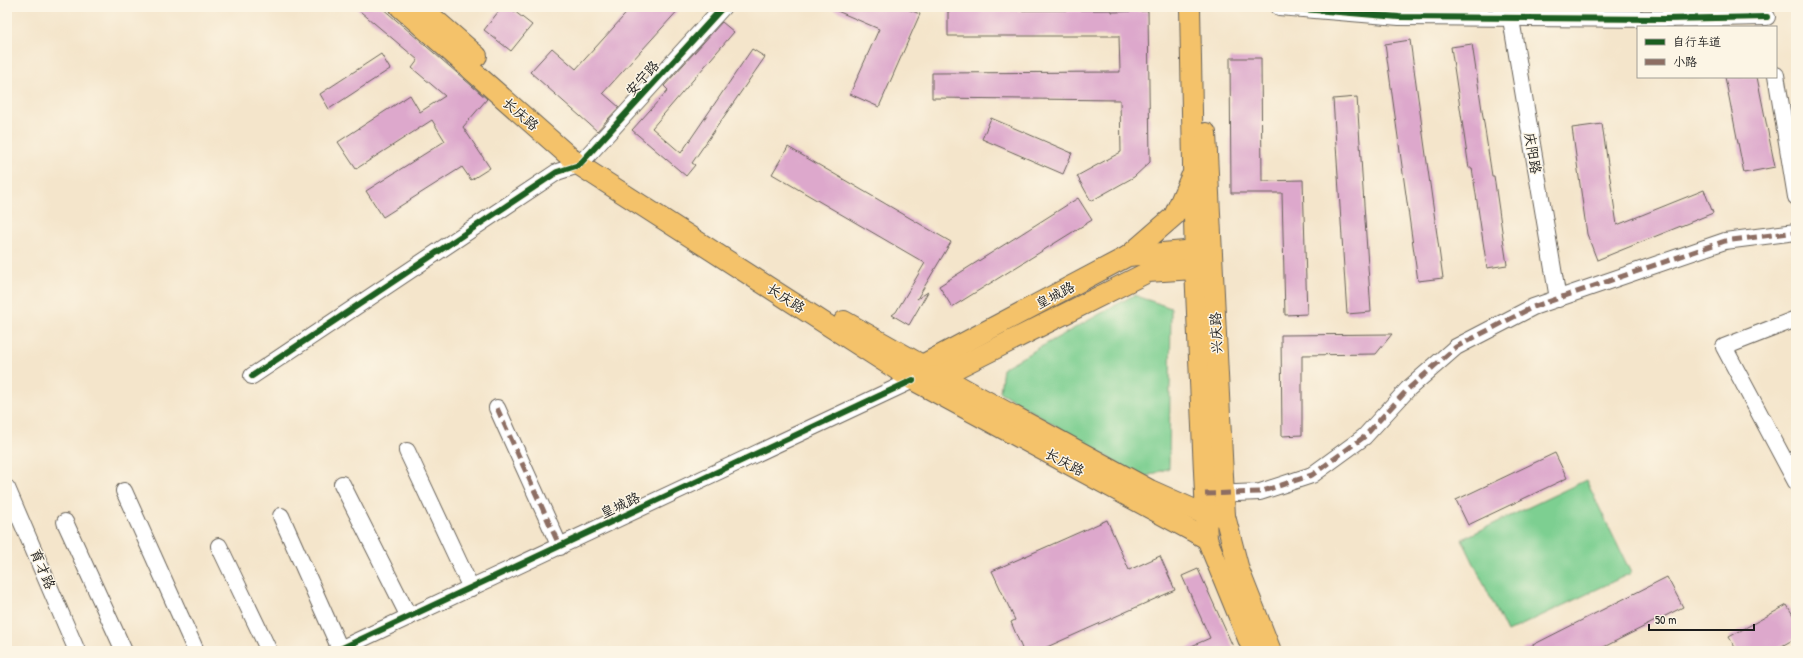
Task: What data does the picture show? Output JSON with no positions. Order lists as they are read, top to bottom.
{
  "streets": {
    "main road": ["长庆路", "皇城路", "兴庆路"],
    "street": ["安宁路", "庆阳路", "育才路"]
  },
  "crossings": [
    ["安宁路", "长庆路"],
    ["长庆路", "皇城路"],
    ["长庆路", "兴庆路"],
    ["皇城路", "兴庆路"]
  ],
  "legend": ["自行车道", "小路"],
  "scale_bar": "50 m"
}
